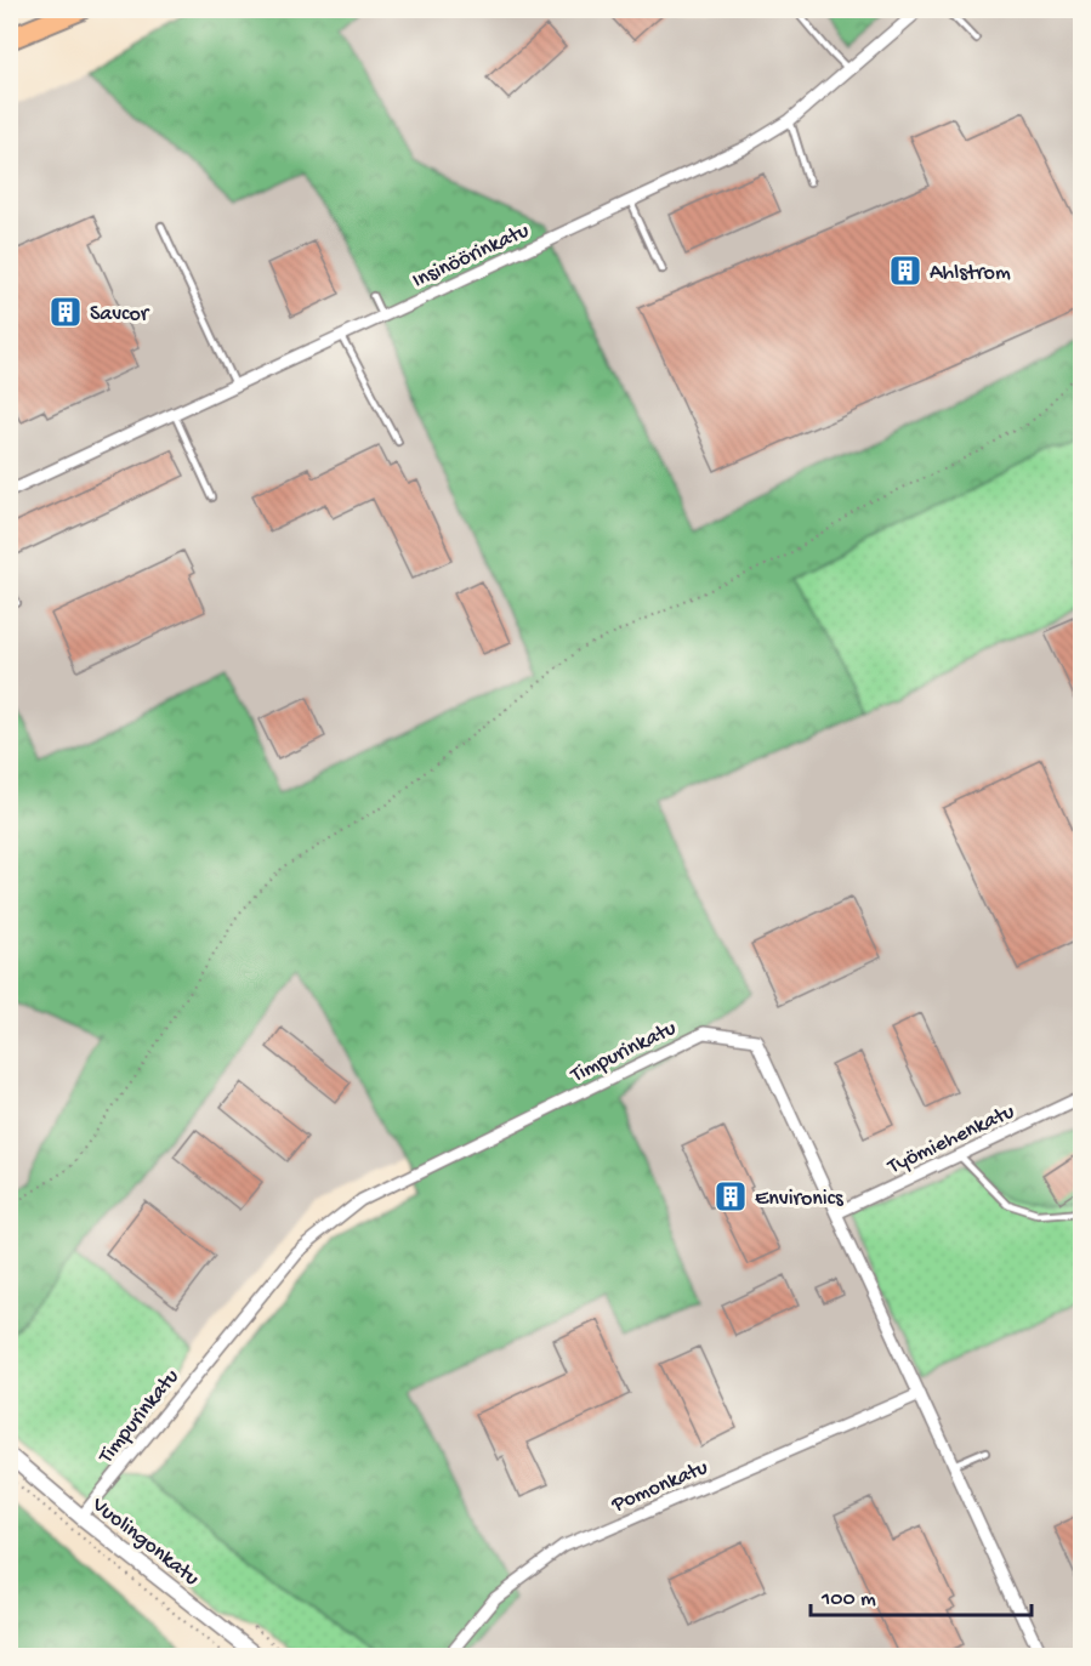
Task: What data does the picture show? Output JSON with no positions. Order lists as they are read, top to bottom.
{
  "streets": {
    "street": [
      "Insinöörinkatu",
      "Timpurinkatu",
      "Työmiehenkatu",
      "Pomonkatu",
      "Vuolingonkatu"
    ]
  },
  "crossings": [
    ["Timpurinkatu", "Työmiehenkatu"],
    ["Timpurinkatu", "Pomonkatu"],
    ["Timpurinkatu", "Vuolingonkatu"]
  ],
  "places": {
    "building": ["Ahlstrom", "Savcor", "Environics"]
  },
  "scale_bar": "100 m"
}
